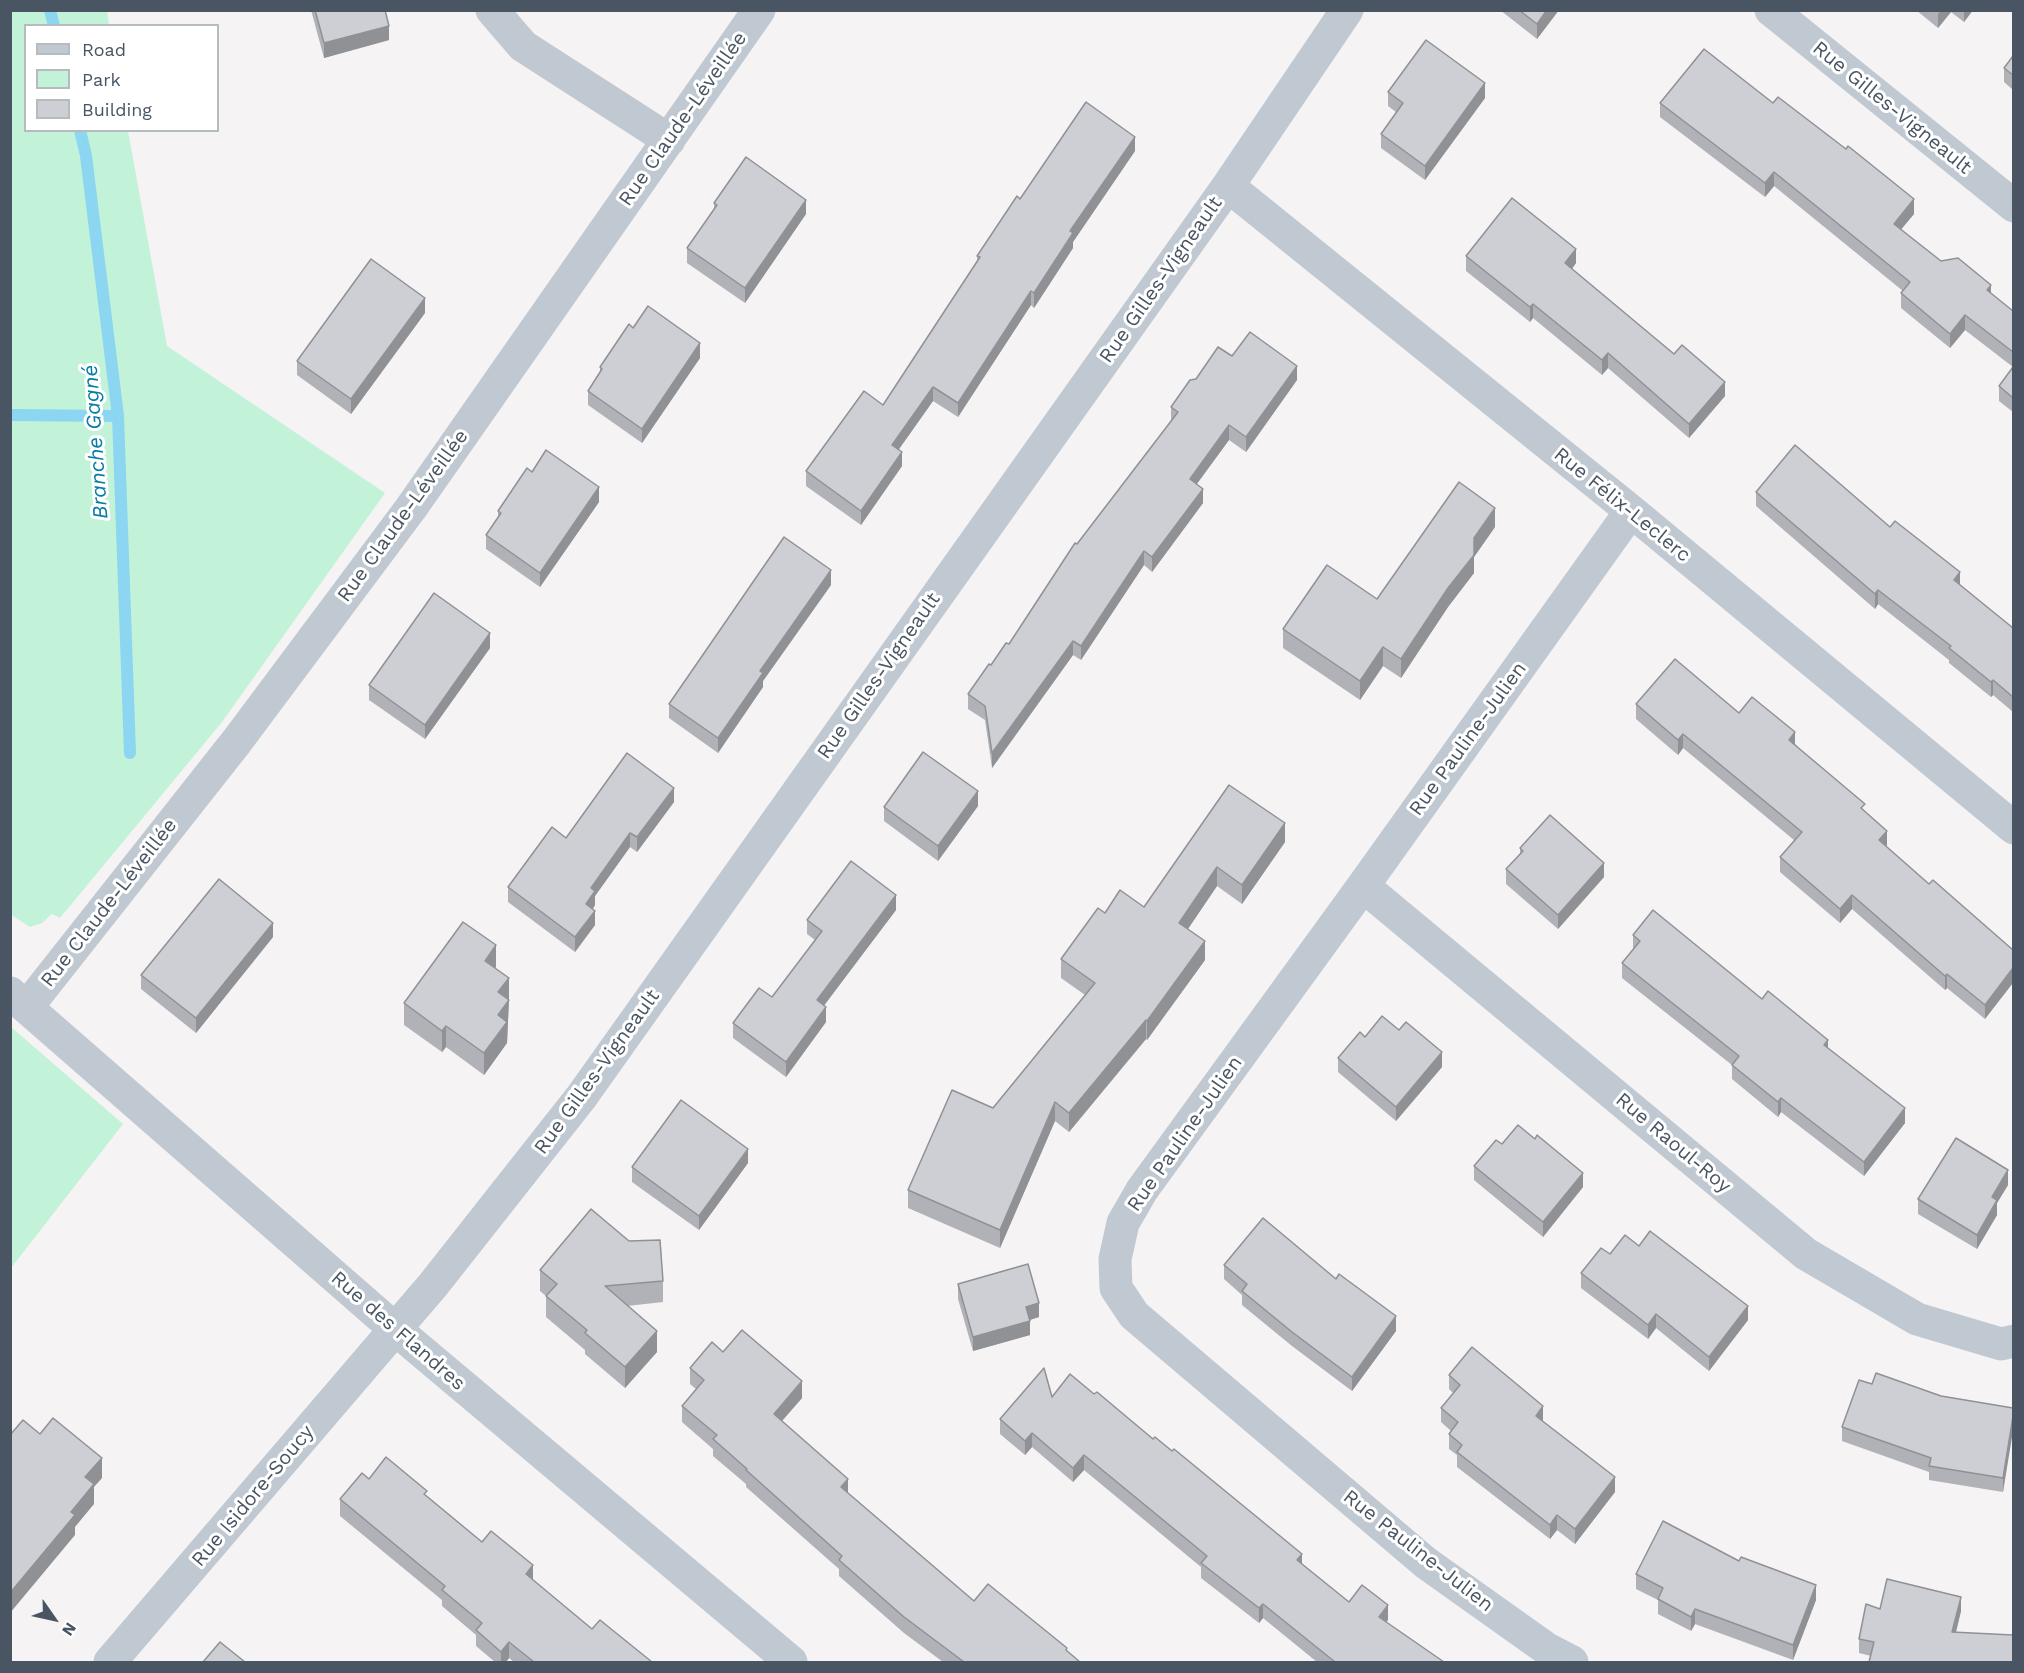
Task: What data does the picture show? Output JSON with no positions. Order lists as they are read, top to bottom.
{
  "streets": {
    "street": [
      "Rue Gilles-Vigneault",
      "Rue Claude-Léveillée",
      "Rue Félix-Leclerc",
      "Rue Pauline-Julien",
      "Rue Raoul-Roy",
      "Rue des Flandres",
      "Rue Isidore-Soucy"
    ]
  },
  "crossings": [
    ["Rue Gilles-Vigneault", "Rue Félix-Leclerc"],
    ["Rue Gilles-Vigneault", "Rue des Flandres"],
    ["Rue Gilles-Vigneault", "Rue Isidore-Soucy"],
    ["Rue Claude-Léveillée", "Rue des Flandres"],
    ["Rue Félix-Leclerc", "Rue Pauline-Julien"],
    ["Rue Pauline-Julien", "Rue Raoul-Roy"],
    ["Rue des Flandres", "Rue Isidore-Soucy"]
  ],
  "water": ["Branche Gagné"],
  "legend": ["Road", "Park", "Building"],
  "north": "bottom right"
}
